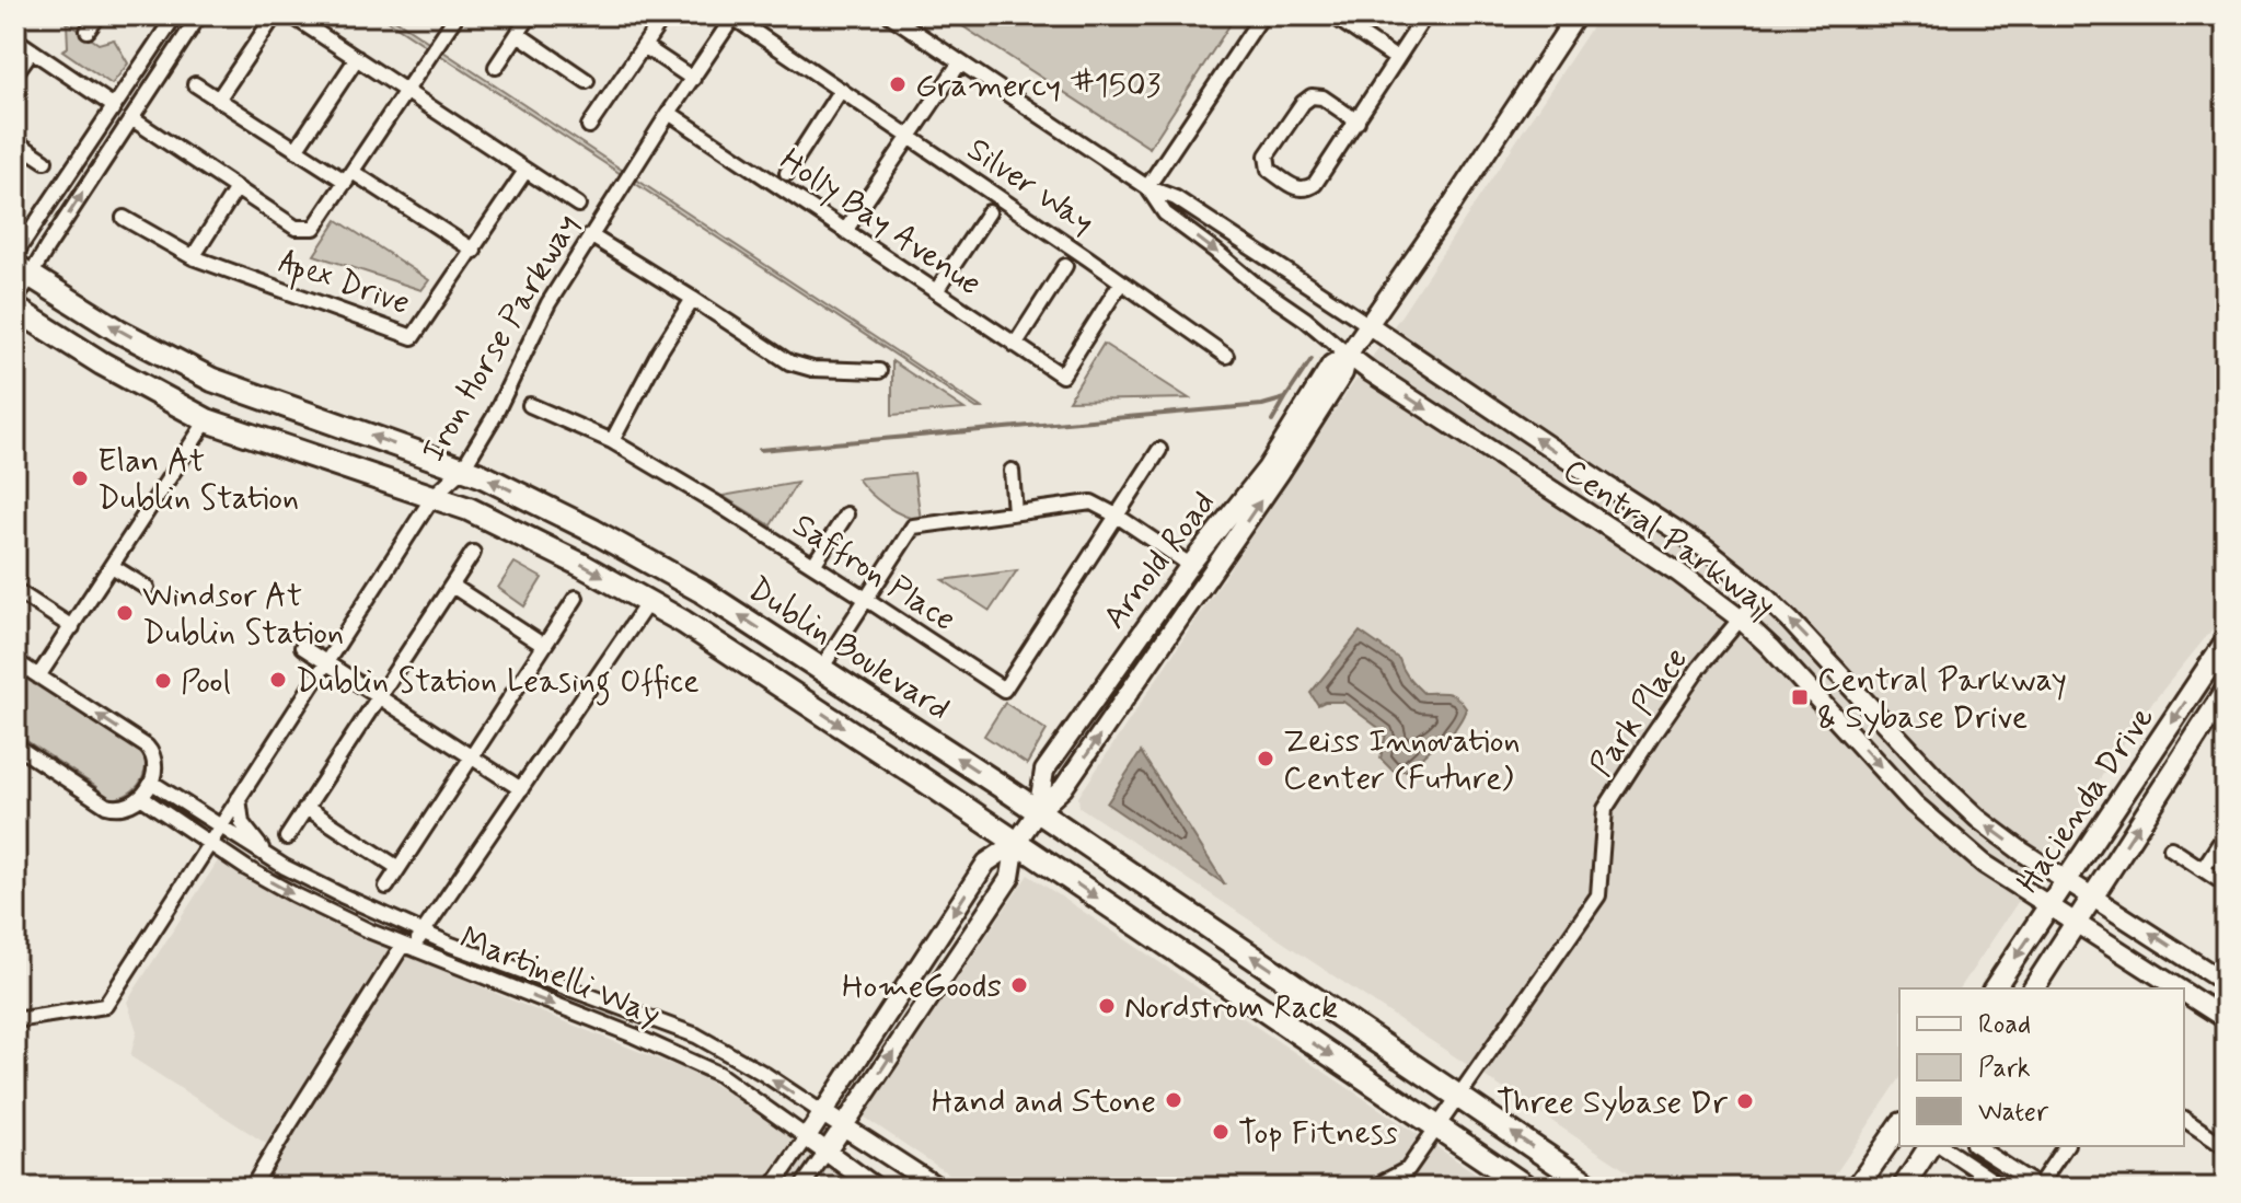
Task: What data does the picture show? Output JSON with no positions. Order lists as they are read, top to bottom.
{
  "streets": {
    "main road": ["Dublin Boulevard", "Hacienda Drive"],
    "street": [
      "Silver Way",
      "Holly Bay Avenue",
      "Apex Drive",
      "Iron Horse Parkway",
      "Central Parkway",
      "Arnold Road",
      "Saffron Place",
      "Park Place",
      "Martinelli Way"
    ]
  },
  "crossings": [
    ["Silver Way", "Holly Bay Avenue"],
    ["Silver Way", "Iron Horse Parkway"],
    ["Holly Bay Avenue", "Iron Horse Parkway"],
    ["Iron Horse Parkway", "Dublin Boulevard"],
    ["Iron Horse Parkway", "Martinelli Way"],
    ["Central Parkway", "Arnold Road"],
    ["Central Parkway", "Park Place"],
    ["Central Parkway", "Hacienda Drive"],
    ["Arnold Road", "Dublin Boulevard"],
    ["Arnold Road", "Martinelli Way"],
    ["Dublin Boulevard", "Park Place"]
  ],
  "places": {
    "other": [
      "Gramercy #1503",
      "Elan At Dublin Station",
      "Windsor At Dublin Station",
      "Dublin Station Leasing Office",
      "Pool",
      "Zeiss Innovation Center (Future)",
      "HomeGoods",
      "Nordstrom Rack",
      "Hand and Stone",
      "Three Sybase Dr",
      "Top Fitness"
    ],
    "transit": ["Central Parkway & Sybase Drive"]
  },
  "legend": ["Road", "Park", "Water"]
}
